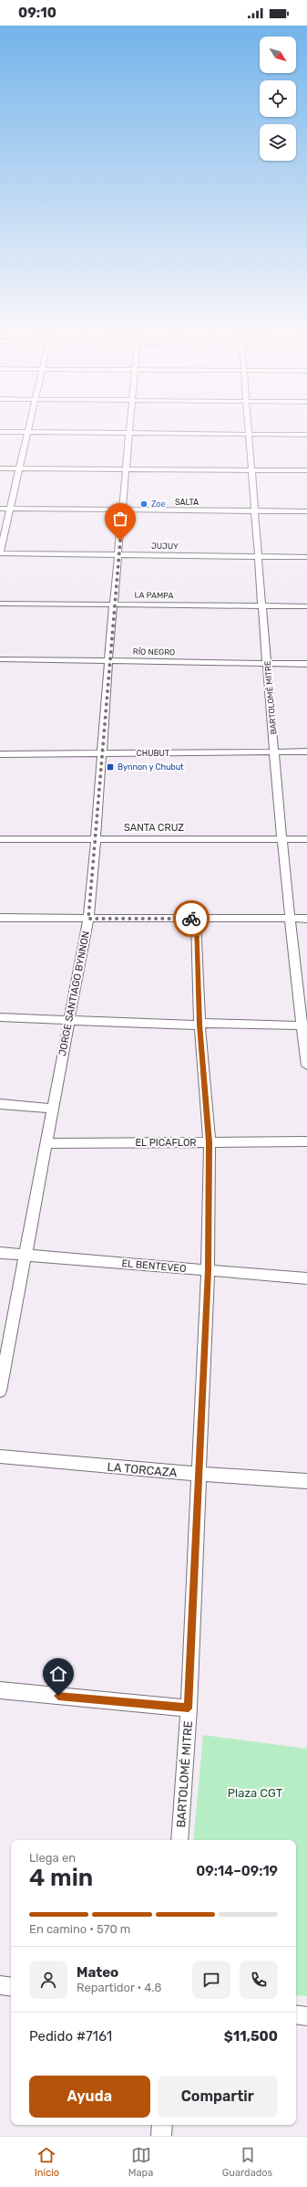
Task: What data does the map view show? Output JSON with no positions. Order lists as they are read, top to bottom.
{
  "streets": {
    "street": [
      "SALTA",
      "JUJUY",
      "LA PAMPA",
      "RÍO NEGRO",
      "BARTOLOMÉ MITRE",
      "CHUBUT",
      "SANTA CRUZ",
      "JORGE SANTIAGO BYNNON",
      "EL PICAFLOR",
      "EL BENTEVEO",
      "LA TORCAZA"
    ]
  },
  "crossings": [
    ["SALTA", "BARTOLOMÉ MITRE"],
    ["SALTA", "JORGE SANTIAGO BYNNON"],
    ["JUJUY", "BARTOLOMÉ MITRE"],
    ["JUJUY", "JORGE SANTIAGO BYNNON"],
    ["LA PAMPA", "BARTOLOMÉ MITRE"],
    ["LA PAMPA", "JORGE SANTIAGO BYNNON"],
    ["RÍO NEGRO", "BARTOLOMÉ MITRE"],
    ["RÍO NEGRO", "JORGE SANTIAGO BYNNON"],
    ["BARTOLOMÉ MITRE", "CHUBUT"],
    ["BARTOLOMÉ MITRE", "SANTA CRUZ"],
    ["BARTOLOMÉ MITRE", "EL PICAFLOR"],
    ["BARTOLOMÉ MITRE", "EL BENTEVEO"],
    ["BARTOLOMÉ MITRE", "LA TORCAZA"],
    ["CHUBUT", "JORGE SANTIAGO BYNNON"],
    ["SANTA CRUZ", "JORGE SANTIAGO BYNNON"],
    ["JORGE SANTIAGO BYNNON", "EL PICAFLOR"],
    ["JORGE SANTIAGO BYNNON", "EL BENTEVEO"]
  ],
  "parks": ["Plaza CGT"],
  "places": {
    "other": ["Zoe"],
    "transit": ["Bynnon y Chubut"]
  },
  "north": "bottom right",
  "page": {
    "status": "09:10",
    "heading": ["4 min", "Llega en", "09:14–09:19"],
    "panel": [
      "Mateo",
      "Repartidor · 4.8",
      "Pedido #7161",
      "$11,500"
    ],
    "bar": "En camino · 570 m",
    "buttons": ["Ayuda", "Compartir"],
    "tabs": ["Inicio", "Mapa", "Guardados"]
  }
}
